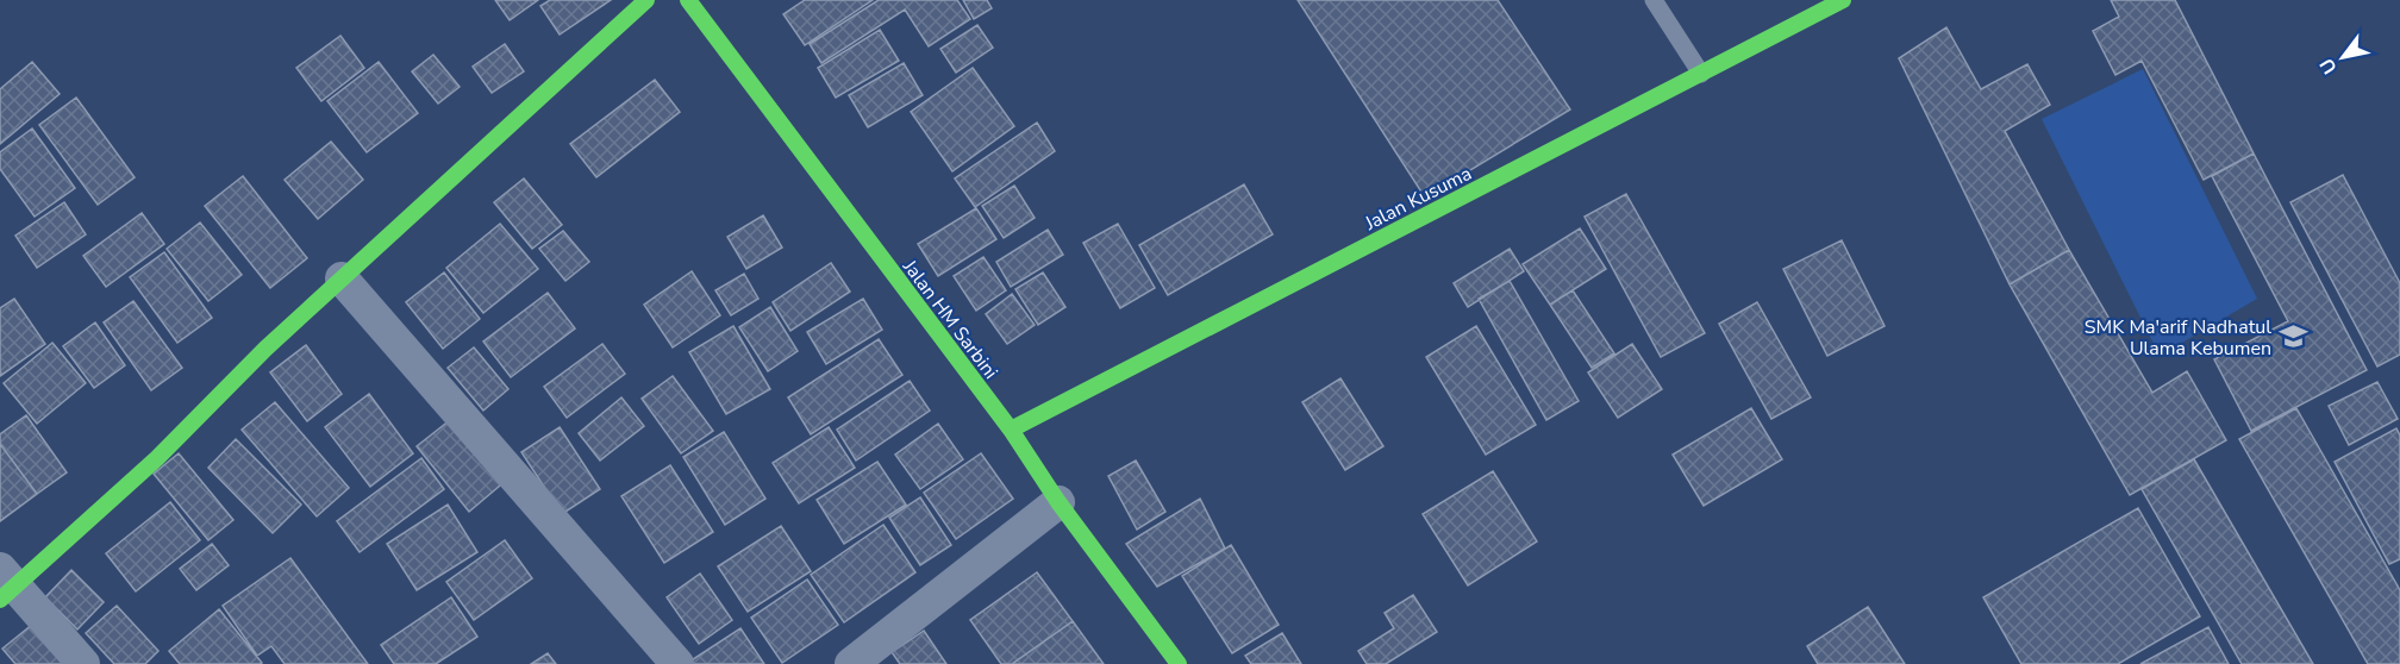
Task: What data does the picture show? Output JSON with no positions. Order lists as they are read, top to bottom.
{
  "streets": {
    "main road": ["Jalan Kusuma", "Jalan HM Sarbini"]
  },
  "crossings": [
    ["Jalan Kusuma", "Jalan HM Sarbini"]
  ],
  "places": {
    "school or university": ["SMK Ma'arif Nadhatul Ulama Kebumen"]
  },
  "north": "bottom left"
}
